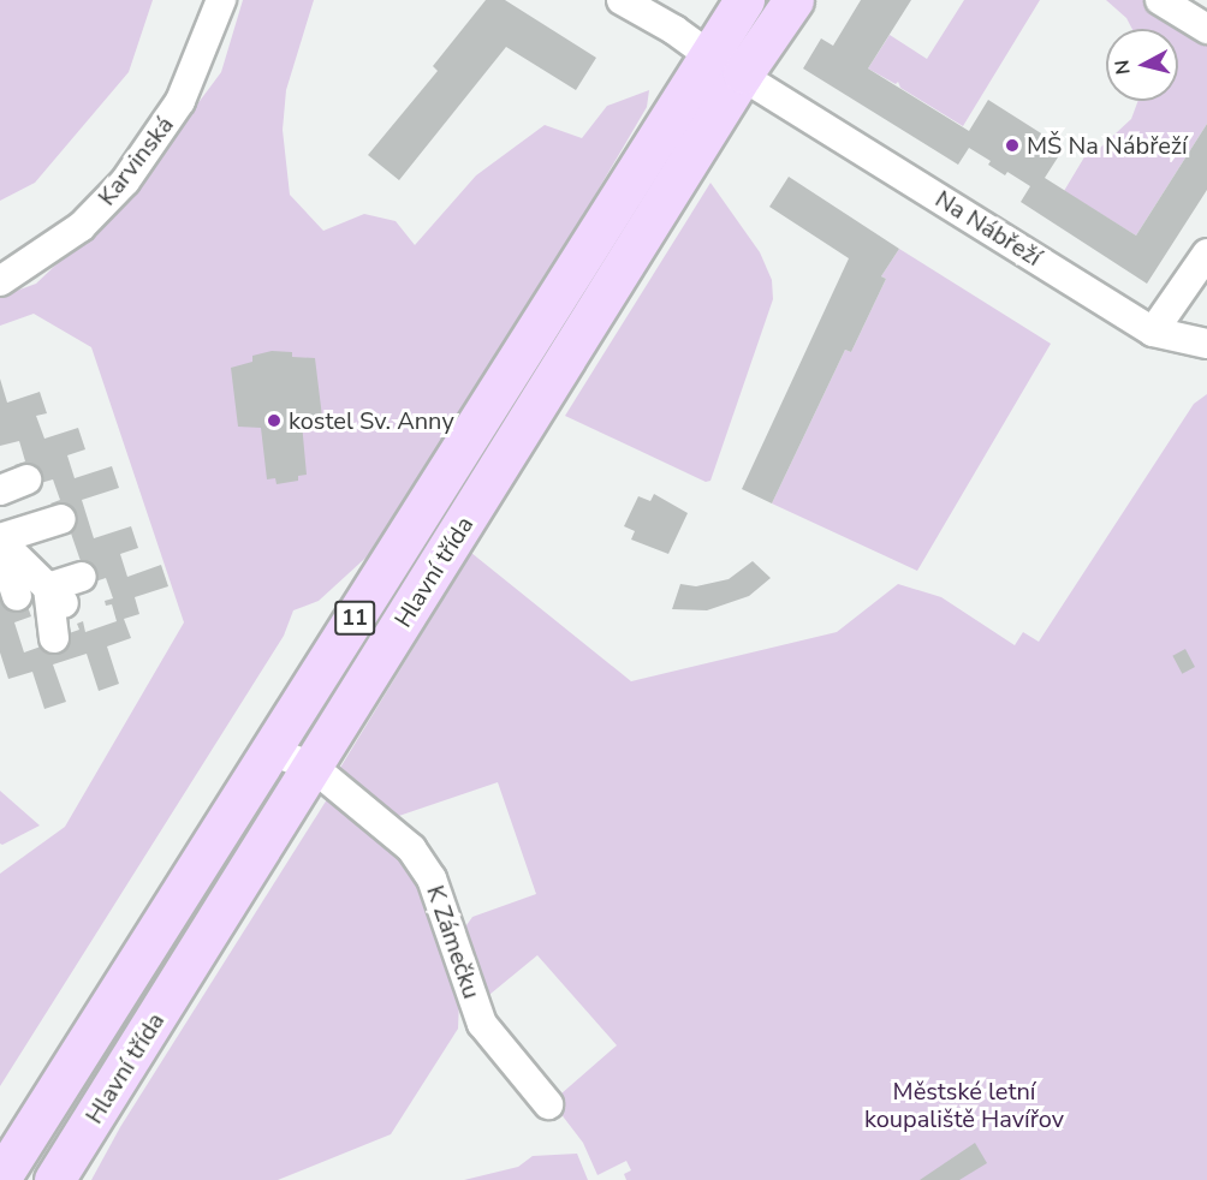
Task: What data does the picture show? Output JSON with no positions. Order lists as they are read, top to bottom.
{
  "streets": {
    "main road": ["Hlavní třída", "11"],
    "street": ["Karvinská", "Na Nábřeží", "K Zámečku"]
  },
  "crossings": [
    ["Na Nábřeží", "Hlavní třída"],
    ["Na Nábřeží", "11"],
    ["Hlavní třída", "11"],
    ["Hlavní třída", "K Zámečku"],
    ["11", "K Zámečku"]
  ],
  "parks": ["Městské letní koupaliště Havířov"],
  "places": ["MŠ Na Nábřeží", "kostel Sv. Anny"],
  "north": "left"
}
